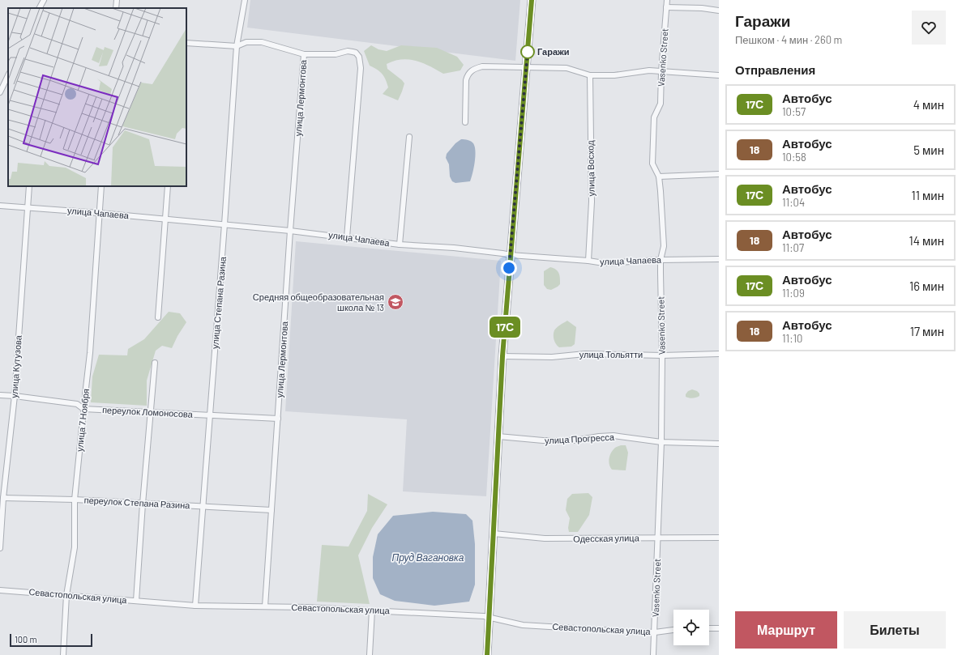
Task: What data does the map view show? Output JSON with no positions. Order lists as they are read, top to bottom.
{
  "streets": {
    "street": [
      "Vasenko Street",
      "улица Лермонтова",
      "улица Восход",
      "улица Чапаева",
      "улица Степана Разина",
      "улица Тольятти",
      "улица Кутузова",
      "переулок Ломоносова",
      "улица 7 Ноября",
      "улица Прогресса",
      "переулок Степана Разина",
      "Одесская улица",
      "Севастопольская улица"
    ]
  },
  "crossings": [
    ["Vasenko Street", "улица Чапаева"],
    ["Vasenko Street", "улица Тольятти"],
    ["Vasenko Street", "улица Прогресса"],
    ["Vasenko Street", "Одесская улица"],
    ["Vasenko Street", "Севастопольская улица"],
    ["улица Лермонтова", "улица Чапаева"],
    ["улица Лермонтова", "переулок Ломоносова"],
    ["улица Лермонтова", "переулок Степана Разина"],
    ["улица Лермонтова", "Севастопольская улица"],
    ["улица Восход", "улица Чапаева"],
    ["улица Чапаева", "улица Степана Разина"],
    ["улица Чапаева", "улица Кутузова"],
    ["улица Чапаева", "улица 7 Ноября"],
    ["улица Степана Разина", "переулок Ломоносова"],
    ["улица Степана Разина", "переулок Степана Разина"],
    ["улица Степана Разина", "Севастопольская улица"],
    ["улица Кутузова", "переулок Ломоносова"],
    ["улица Кутузова", "переулок Степана Разина"],
    ["переулок Ломоносова", "улица 7 Ноября"],
    ["улица 7 Ноября", "переулок Степана Разина"],
    ["улица 7 Ноября", "Севастопольская улица"]
  ],
  "water": ["Пруд Вагановка"],
  "places": {
    "other": ["Гаражи"],
    "school or university": ["Средняя общеобразовательная школа № 13"]
  },
  "lines": ["bus line 17С"],
  "scale_bar": "100 m",
  "page": {
    "on_map": "17С",
    "heading": [
      ["Гаражи", "Пешком · 4 мин · 260 m"],
      "Отправления"
    ],
    "list": [
      {
        "mark": "17С",
        "name": "Автобус",
        "note": "10:57",
        "value": "4 мин"
      },
      {
        "mark": "18",
        "name": "Автобус",
        "note": "10:58",
        "value": "5 мин"
      },
      {
        "mark": "17С",
        "name": "Автобус",
        "note": "11:04",
        "value": "11 мин"
      },
      {
        "mark": "18",
        "name": "Автобус",
        "note": "11:07",
        "value": "14 мин"
      },
      {
        "mark": "17С",
        "name": "Автобус",
        "note": "11:09",
        "value": "16 мин"
      },
      {
        "mark": "18",
        "name": "Автобус",
        "note": "11:10",
        "value": "17 мин"
      }
    ],
    "buttons": ["Маршрут", "Билеты"],
    "scale": "100 m"
  }
}
